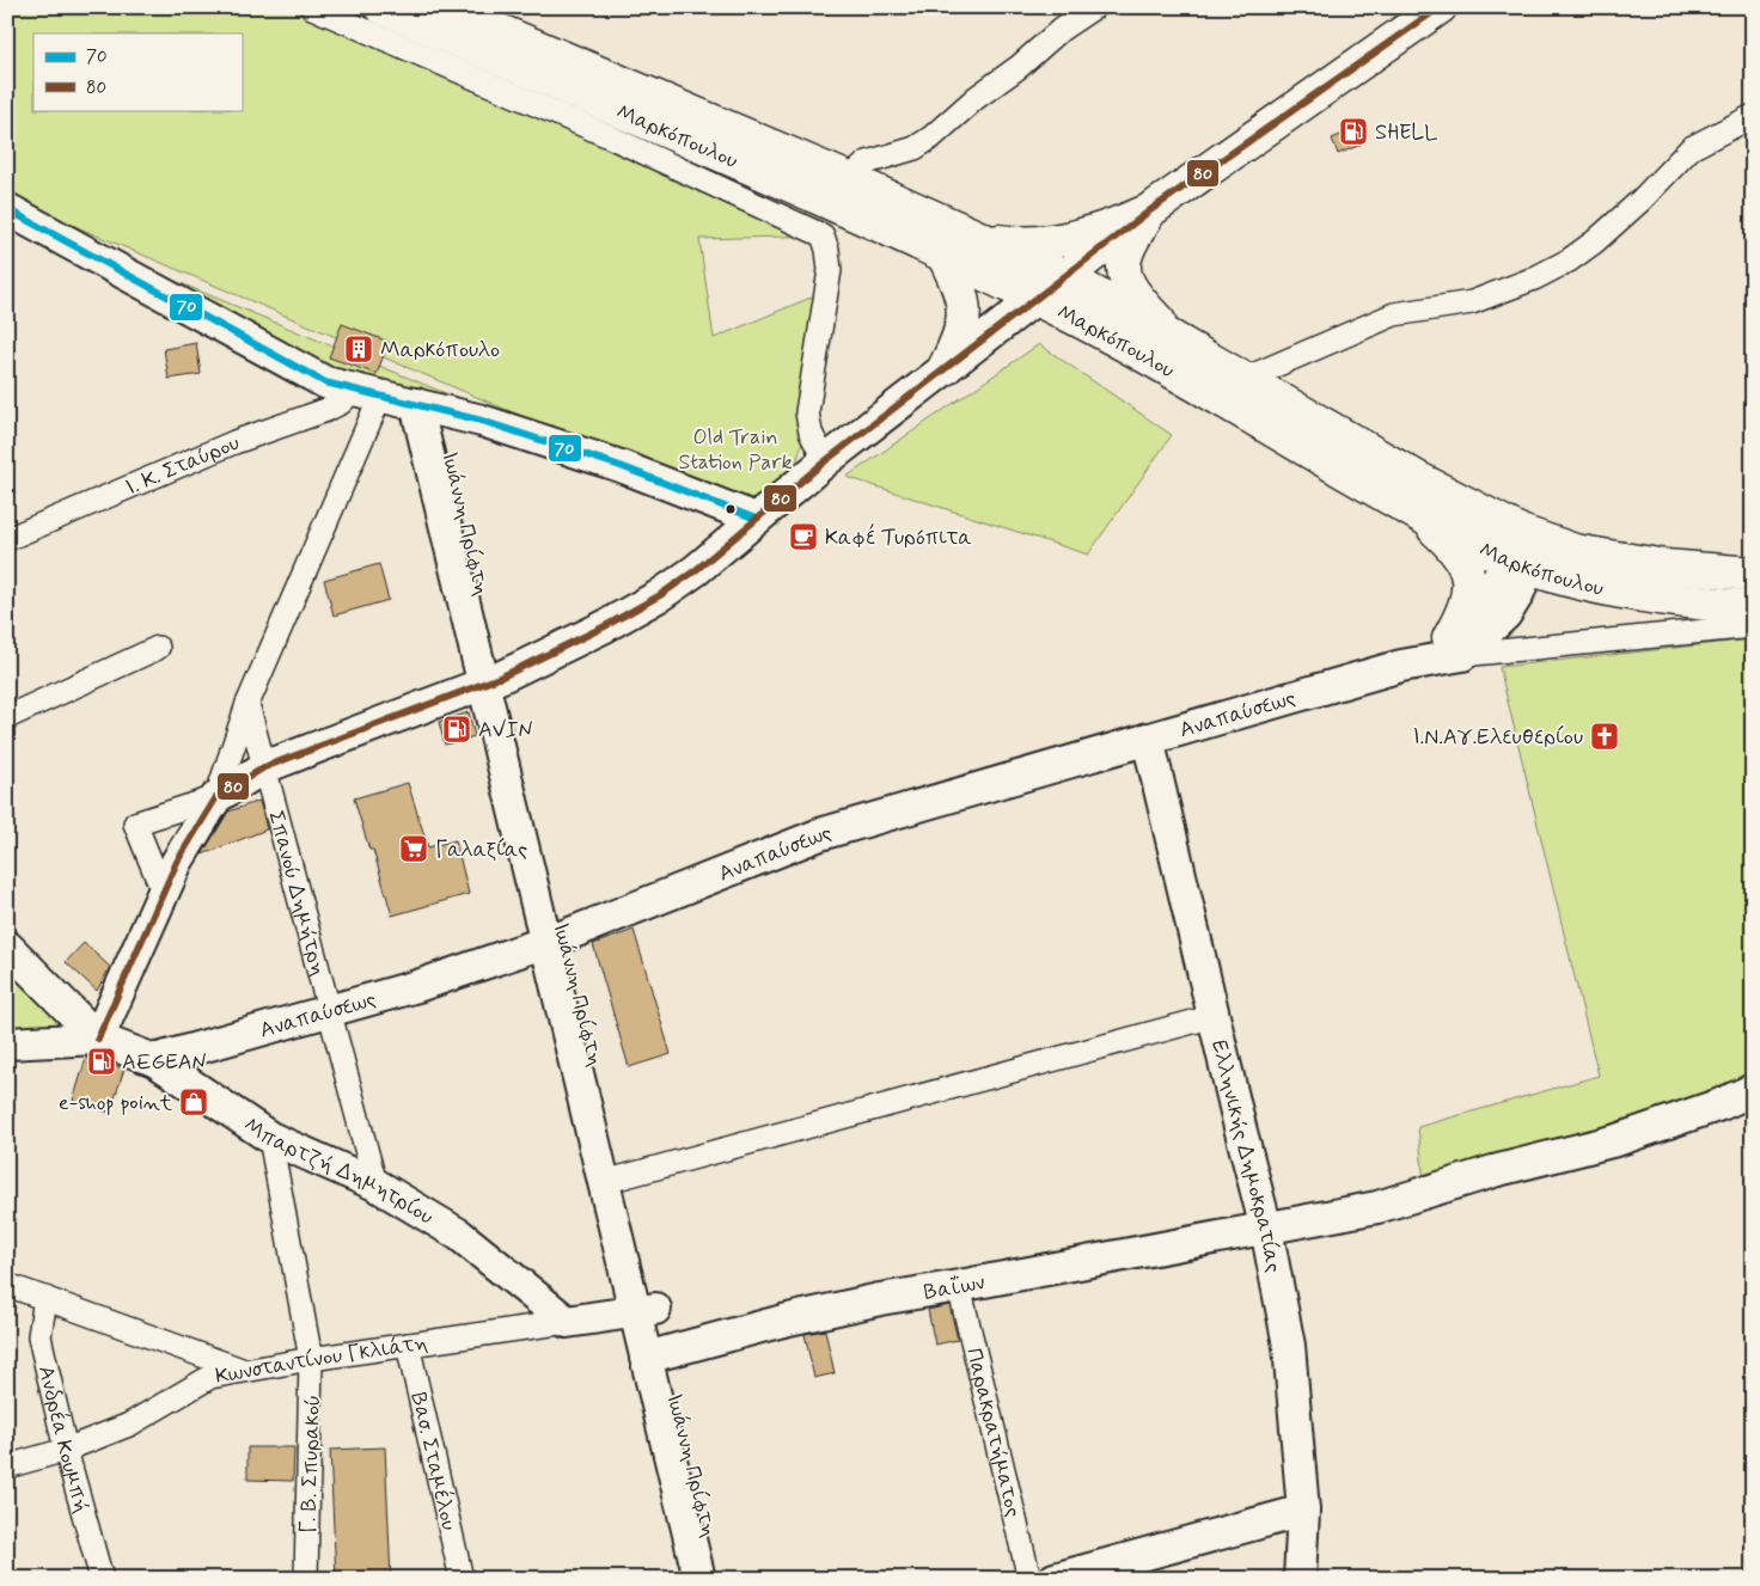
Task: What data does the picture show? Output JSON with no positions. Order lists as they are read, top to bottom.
{
  "streets": {
    "main road": [
      "Μαρκόπουλου",
      "Ιωάννη Πρίφτη",
      "Αναπαύσεως",
      "Ελληνικής Δημοκρατίας",
      "Μπαρτζή Δημητρίου",
      "Βαΐων",
      "Κωνσταντίνου Γκλιάτη"
    ],
    "street": [
      "Ι. Κ. Σταύρου",
      "Σπανού Δημήτρη",
      "Παρακρατήματος",
      "Ανδρέα Κουμπή",
      "Βασ. Σταμέλου",
      "Γ. Β. Σπυρακού"
    ]
  },
  "crossings": [
    ["Μαρκόπουλου", "Αναπαύσεως"],
    ["Ιωάννη Πρίφτη", "Αναπαύσεως"],
    ["Ιωάννη Πρίφτη", "Βαΐων"],
    ["Ιωάννη Πρίφτη", "Κωνσταντίνου Γκλιάτη"],
    ["Αναπαύσεως", "Σπανού Δημήτρη"],
    ["Αναπαύσεως", "Ελληνικής Δημοκρατίας"],
    ["Αναπαύσεως", "Μπαρτζή Δημητρίου"],
    ["Σπανού Δημήτρη", "Μπαρτζή Δημητρίου"],
    ["Ελληνικής Δημοκρατίας", "Βαΐων"],
    ["Μπαρτζή Δημητρίου", "Κωνσταντίνου Γκλιάτη"],
    ["Μπαρτζή Δημητρίου", "Γ. Β. Σπυρακού"],
    ["Βαΐων", "Παρακρατήματος"],
    ["Κωνσταντίνου Γκλιάτη", "Ανδρέα Κουμπή"],
    ["Κωνσταντίνου Γκλιάτη", "Βασ. Σταμέλου"],
    ["Κωνσταντίνου Γκλιάτη", "Γ. Β. Σπυρακού"]
  ],
  "parks": ["Old Train Station Park"],
  "places": {
    "fuel station": ["SHELL", "AVIN", "AEGEAN"],
    "building": ["Μαρκόπουλο"],
    "cafe": ["Καφέ Τυρóπιτα"],
    "church": ["Ι.Ν.Αγ.Ελευθερίου"],
    "supermarket": ["Γαλαξίας"],
    "shop": ["e-shop point"]
  },
  "lines": ["transit line 80", "transit line 70"],
  "legend": ["70", "80"]
}
